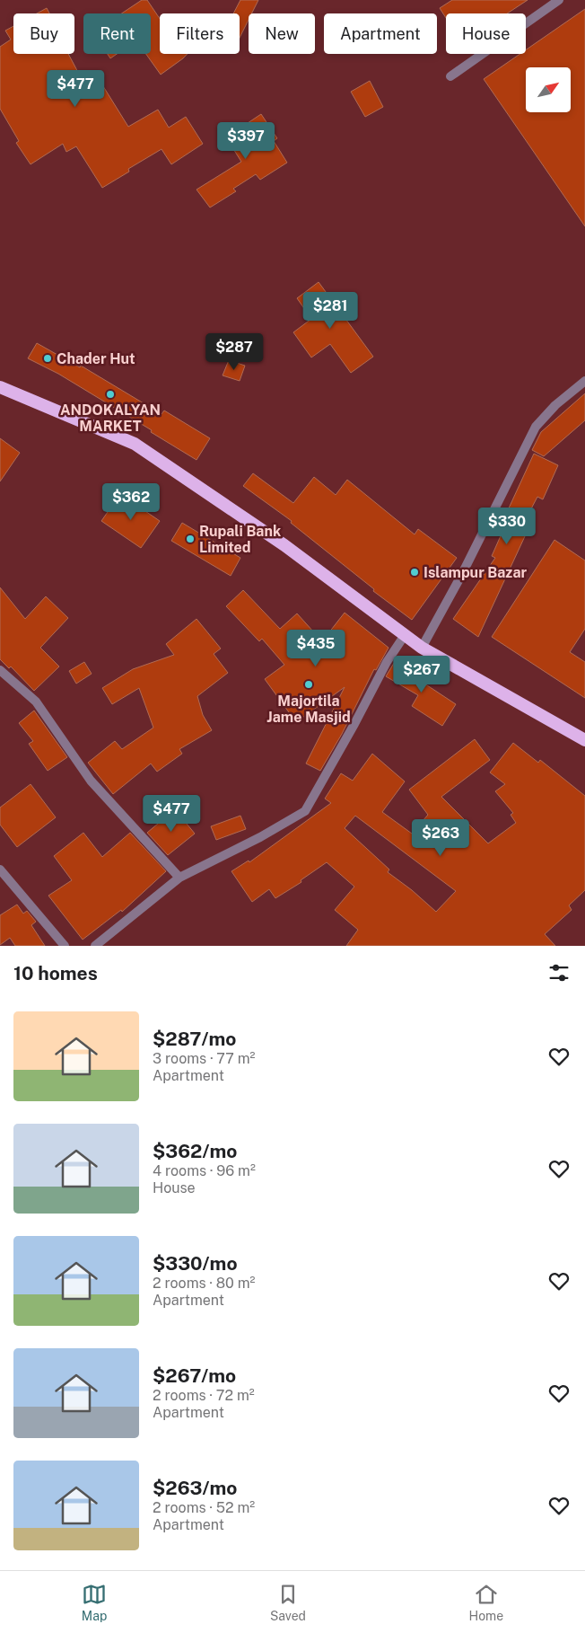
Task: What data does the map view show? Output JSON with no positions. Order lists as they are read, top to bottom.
{
  "places": [
    "Chader Hut",
    "ANDOKALYAN MARKET",
    "Rupali Bank Limited",
    "Islampur Bazar",
    "Majortila Jame Masjid"
  ],
  "north": "top right",
  "page": {
    "chip": [
      "Buy",
      "Rent",
      "Filters",
      "New",
      "Apartment",
      "House"
    ],
    "price": [
      "$477",
      "$397",
      "$281",
      "$287",
      "$362",
      "$330",
      "$435",
      "$267",
      "$477",
      "$263"
    ],
    "heading": "10 homes",
    "list": [
      {
        "name": "$287/mo",
        "note": "3 rooms · 77 m² · Apartment"
      },
      {
        "name": "$362/mo",
        "note": "4 rooms · 96 m² · House"
      },
      {
        "name": "$330/mo",
        "note": "2 rooms · 80 m² · Apartment"
      },
      {
        "name": "$267/mo",
        "note": "2 rooms · 72 m² · Apartment"
      },
      {
        "name": "$263/mo",
        "note": "2 rooms · 52 m² · Apartment"
      }
    ],
    "tabs": ["Map", "Saved", "Home"]
  }
}
